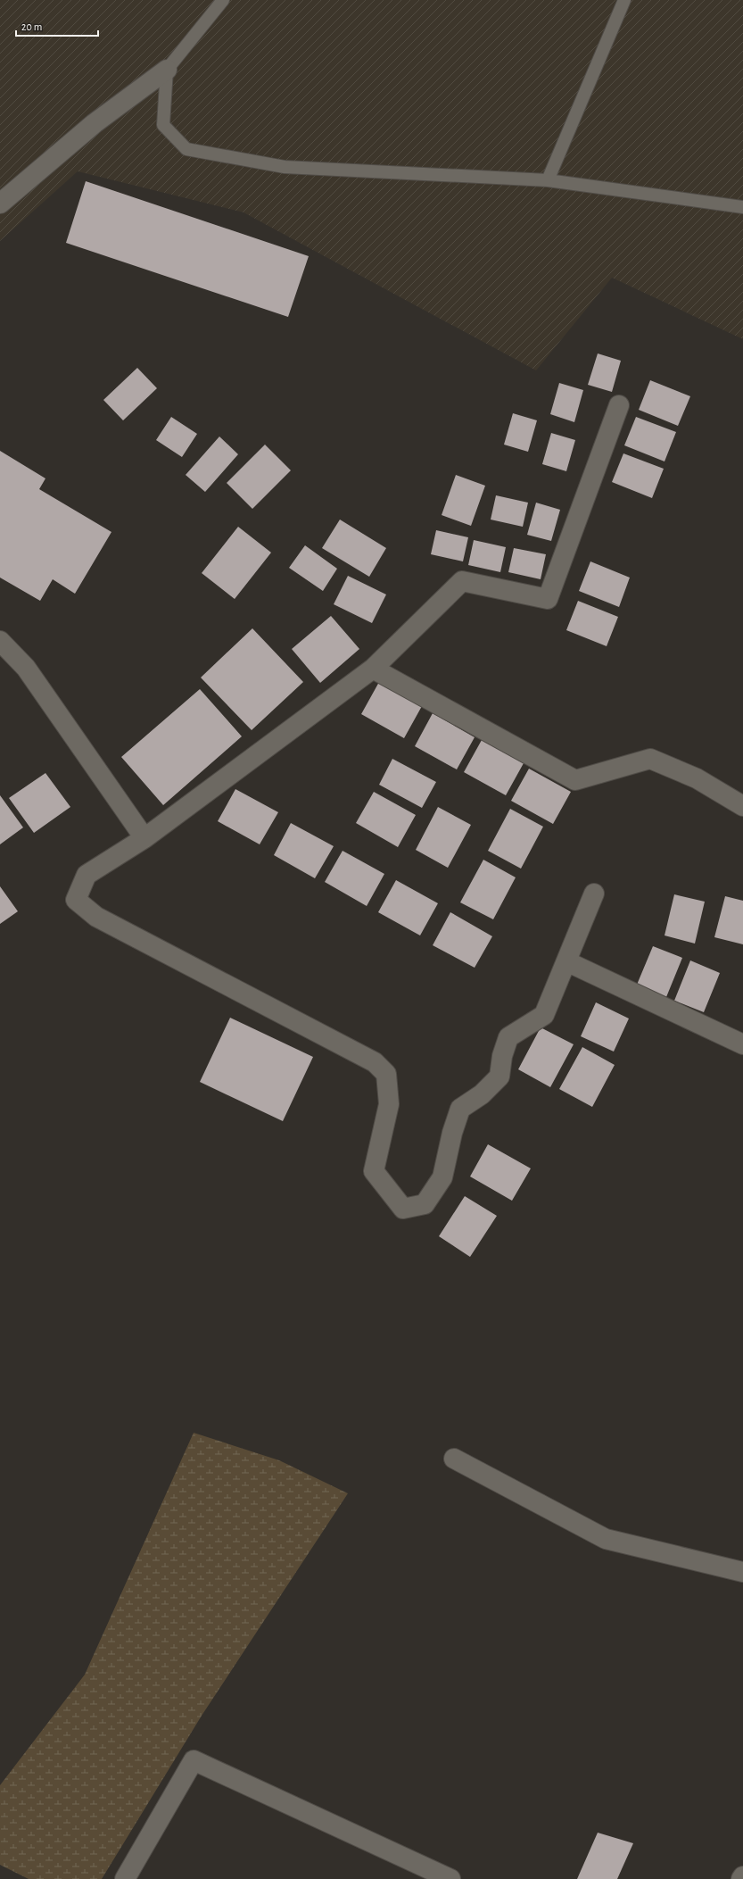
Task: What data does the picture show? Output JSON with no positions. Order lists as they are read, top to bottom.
{
  "scale_bar": "20 m"
}
